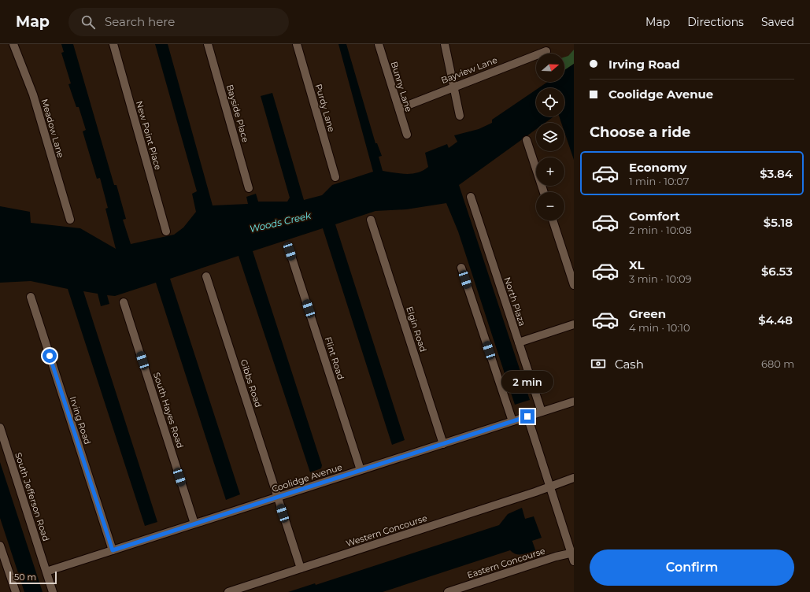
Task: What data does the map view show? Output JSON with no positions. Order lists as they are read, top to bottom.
{
  "streets": {
    "street": [
      "Bayview Lane",
      "Bunny Lane",
      "Purdy Lane",
      "Bayside Place",
      "Meadow Lane",
      "New Point Place",
      "North Plaza",
      "Elgin Road",
      "Flint Road",
      "Gibbs Road",
      "South Hayes Road",
      "Irving Road",
      "Coolidge Avenue",
      "South Jefferson Road",
      "Western Concourse",
      "Eastern Concourse"
    ]
  },
  "crossings": [
    ["Bayview Lane", "Bunny Lane"],
    ["North Plaza", "Coolidge Avenue"],
    ["Elgin Road", "Coolidge Avenue"],
    ["Flint Road", "Coolidge Avenue"],
    ["Gibbs Road", "Coolidge Avenue"],
    ["Gibbs Road", "Western Concourse"],
    ["South Hayes Road", "Coolidge Avenue"],
    ["Irving Road", "Coolidge Avenue"],
    ["Coolidge Avenue", "South Jefferson Road"]
  ],
  "water": ["Woods Creek"],
  "scale_bar": "50 m",
  "north": "right",
  "page": {
    "header": "Map",
    "search": "Search here",
    "nav": ["Map", "Directions", "Saved"],
    "banner": ["Irving Road", "Coolidge Avenue"],
    "map_buttons": ["+", "−"],
    "heading": "Choose a ride",
    "list": [
      {
        "name": "Economy",
        "note": "1 min · 10:07",
        "value": "$3.84"
      },
      {
        "name": "Comfort",
        "note": "2 min · 10:08",
        "value": "$5.18"
      },
      {
        "name": "XL",
        "note": "3 min · 10:09",
        "value": "$6.53"
      },
      {
        "name": "Green",
        "note": "4 min · 10:10",
        "value": "$4.48"
      }
    ],
    "pay": ["Cash", "680 m"],
    "bubble": "2 min",
    "buttons": "Confirm",
    "scale": "50 m"
  }
}
